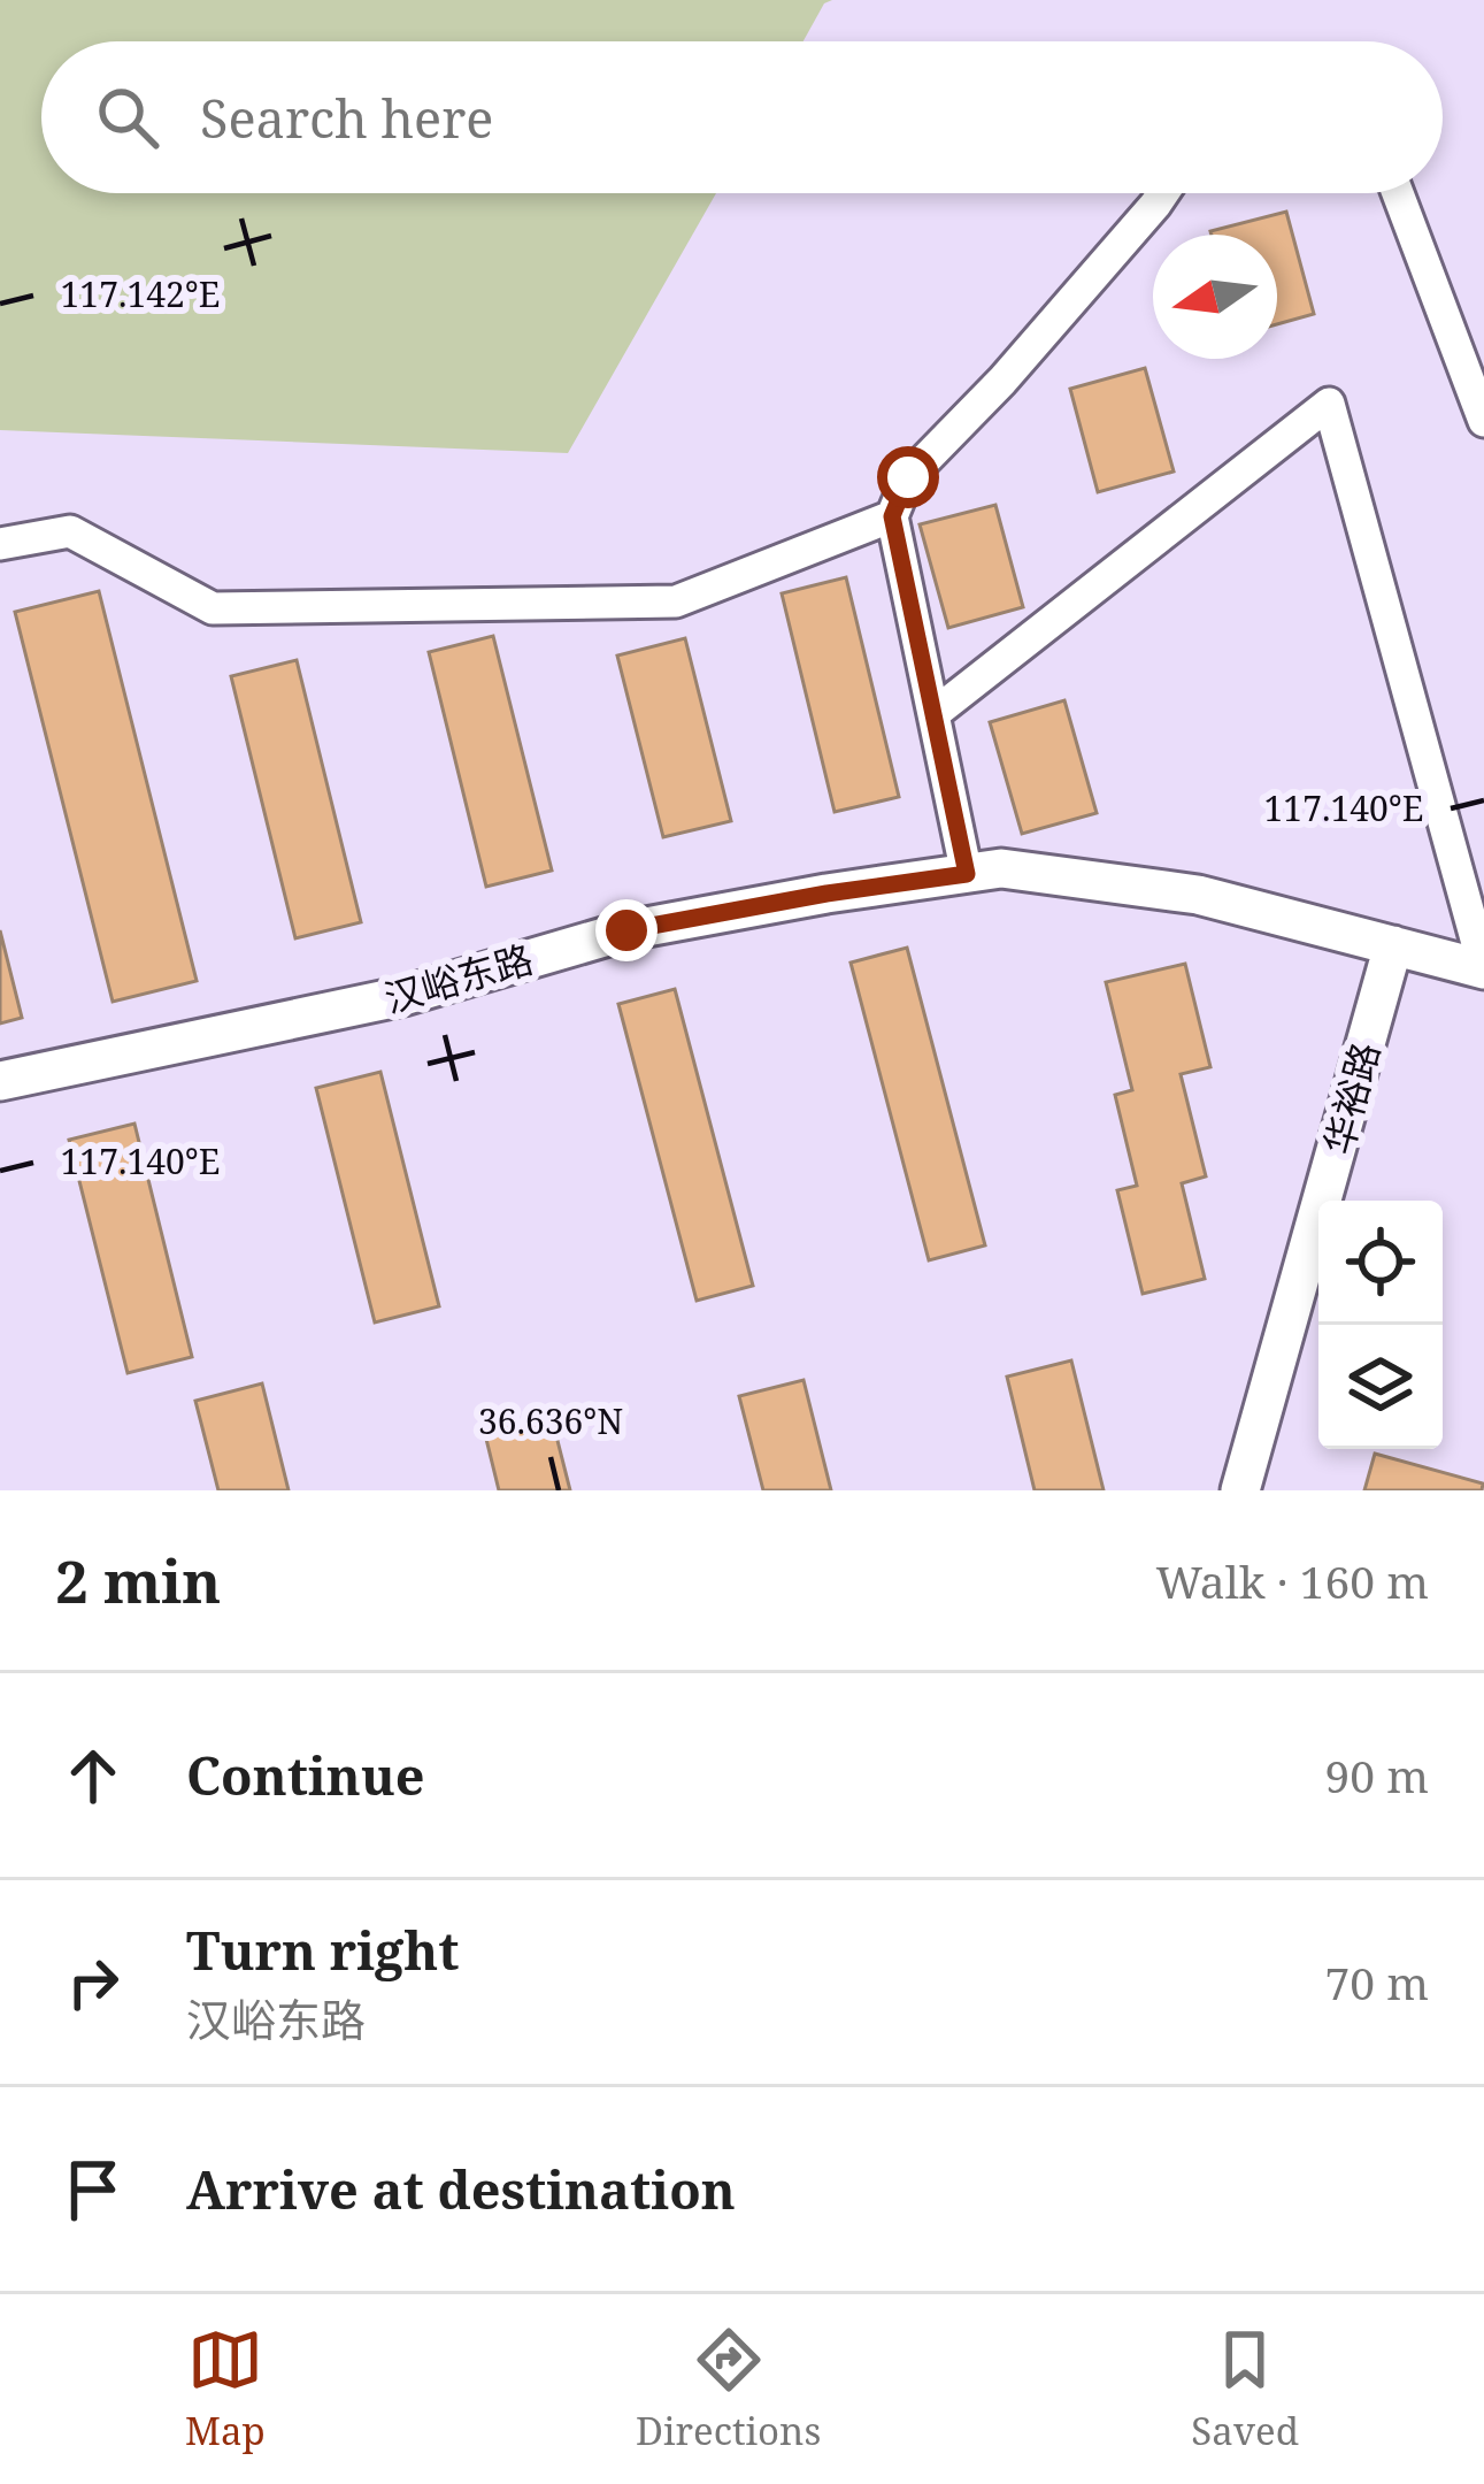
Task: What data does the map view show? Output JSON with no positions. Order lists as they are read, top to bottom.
{
  "streets": {
    "street": ["汉峪东路", "华裕路"]
  },
  "crossings": [
    ["汉峪东路", "华裕路"]
  ],
  "north": "left",
  "page": {
    "search": "Search here",
    "heading": ["2 min", "Walk · 160 m"],
    "list": [
      ["Continue", "90 m"],
      ["Turn right", "汉峪东路", "70 m"],
      "Arrive at destination"
    ],
    "nav": ["Map", "Directions", "Saved"]
  },
  "coordinates": ["117.142°E", "117.140°E", "36.636°N"]
}
